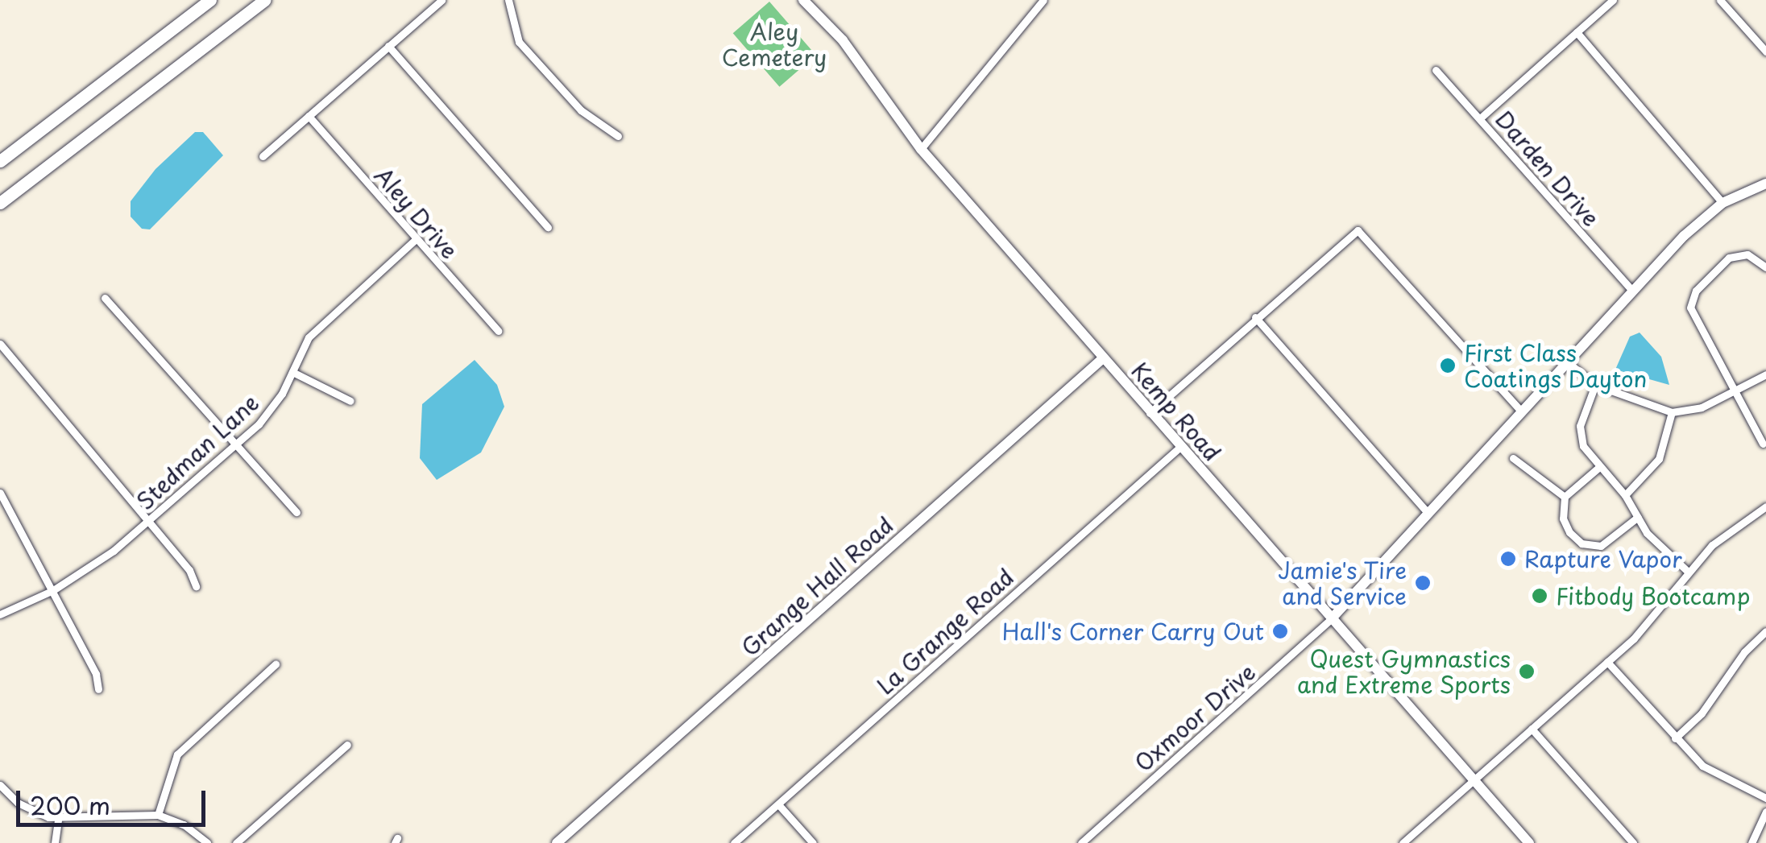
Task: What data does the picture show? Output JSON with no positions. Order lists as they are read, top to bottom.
{
  "streets": {
    "main road": ["Kemp Road", "Grange Hall Road"],
    "street": [
      "Darden Drive",
      "Aley Drive",
      "Stedman Lane",
      "La Grange Road",
      "Oxmoor Drive"
    ]
  },
  "crossings": [
    ["Aley Drive", "Stedman Lane"],
    ["Kemp Road", "Grange Hall Road"],
    ["Kemp Road", "La Grange Road"],
    ["Kemp Road", "Oxmoor Drive"]
  ],
  "parks": ["Aley Cemetery"],
  "places": [
    "First Class Coatings Dayton",
    "Rapture Vapor",
    "Jamie's Tire and Service",
    "Fitbody Bootcamp",
    "Hall's Corner Carry Out",
    "Quest Gymnastics and Extreme Sports"
  ],
  "scale_bar": "200 m"
}
